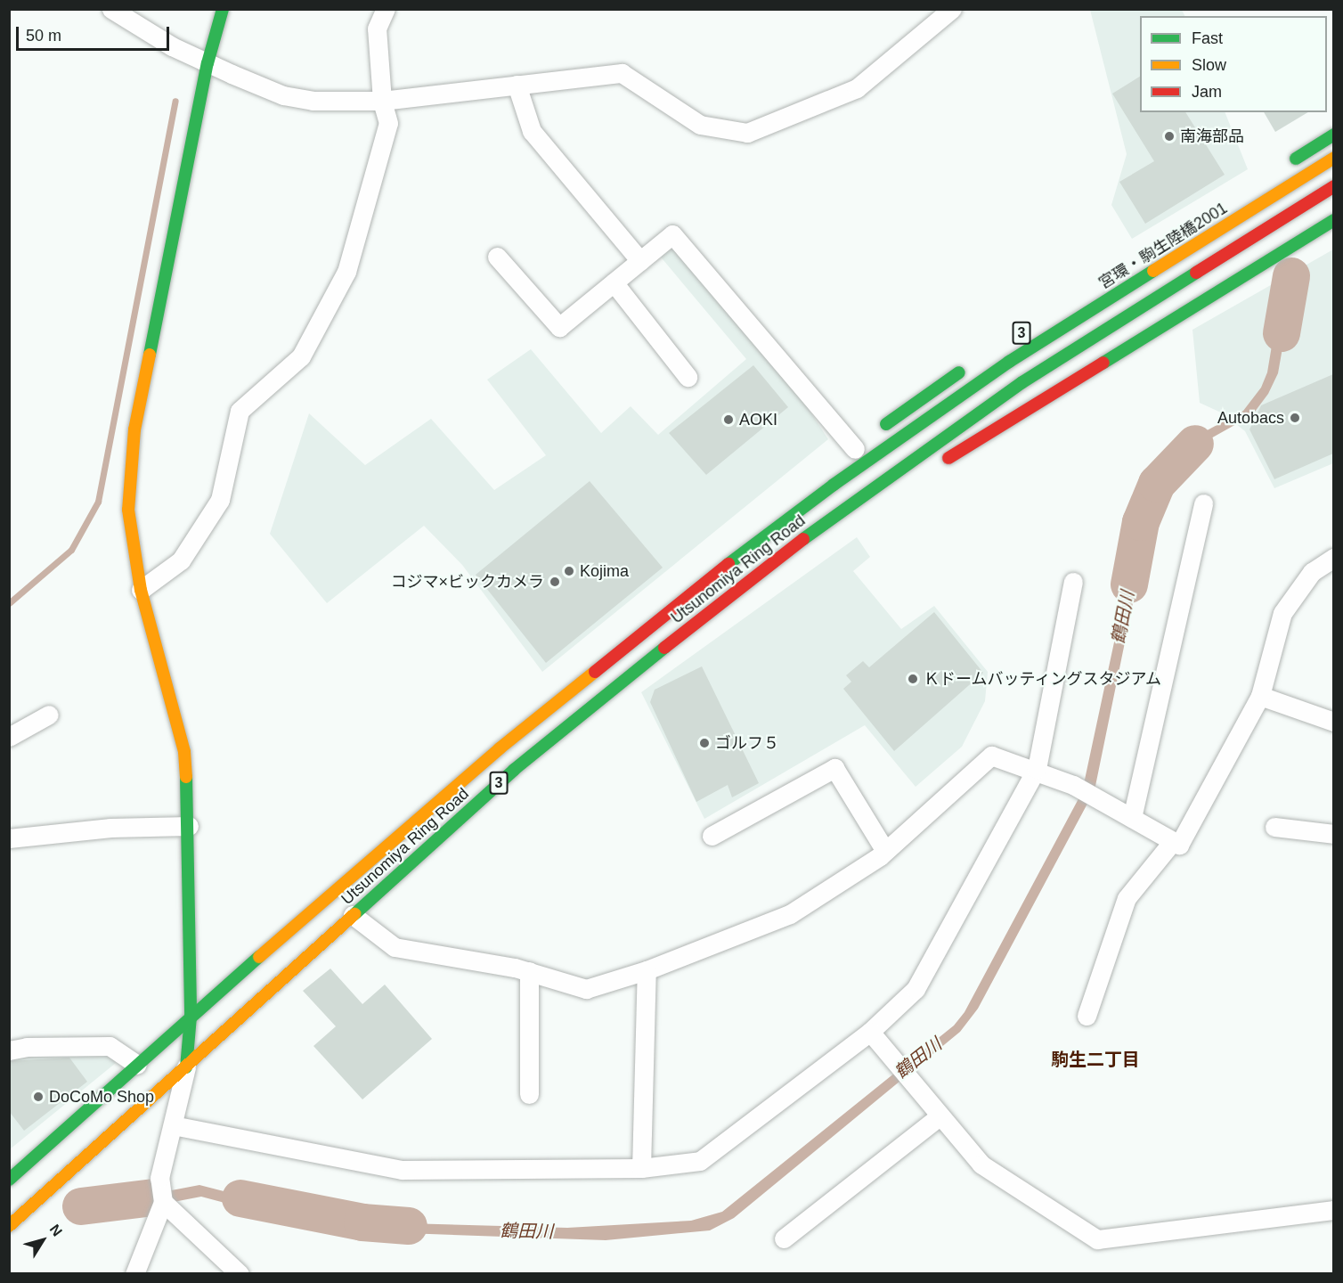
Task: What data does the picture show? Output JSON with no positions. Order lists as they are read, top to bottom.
{
  "streets": {
    "main road": ["宮環・駒生陸橋2001", "3", "Utsunomiya Ring Road"]
  },
  "crossings": [
    ["宮環・駒生陸橋2001", "Utsunomiya Ring Road"],
    ["3", "Utsunomiya Ring Road"]
  ],
  "districts": ["駒生二丁目"],
  "water": ["鶴田川"],
  "places": [
    "南海部品",
    "Autobacs",
    "AOKI",
    "Kojima",
    "コジマ×ビックカメラ",
    "Ｋドームバッティングスタジアム",
    "ゴルフ５",
    "DoCoMo Shop"
  ],
  "legend": ["Fast", "Slow", "Jam"],
  "scale_bar": "50 m",
  "north": "top right"
}
